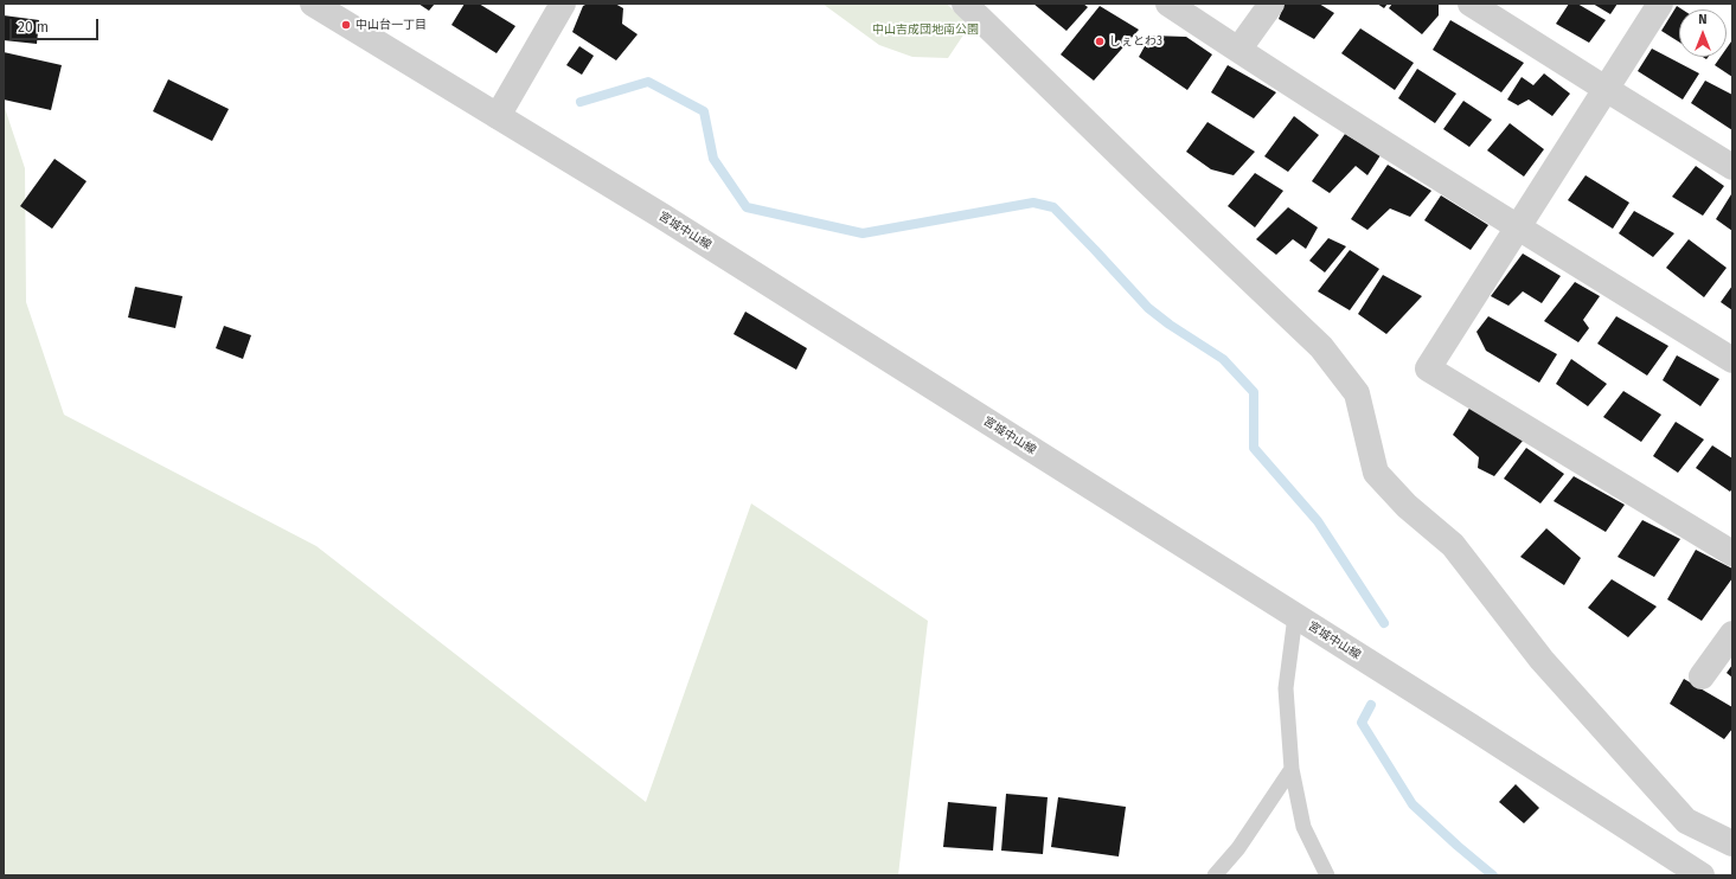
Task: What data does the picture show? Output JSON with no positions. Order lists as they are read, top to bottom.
{
  "streets": {
    "street": ["宮城中山線"]
  },
  "parks": ["中山吉成団地南公園"],
  "places": ["中山台一丁目", "しぇとわ3"],
  "scale_bar": "20 m",
  "north": "top"
}
